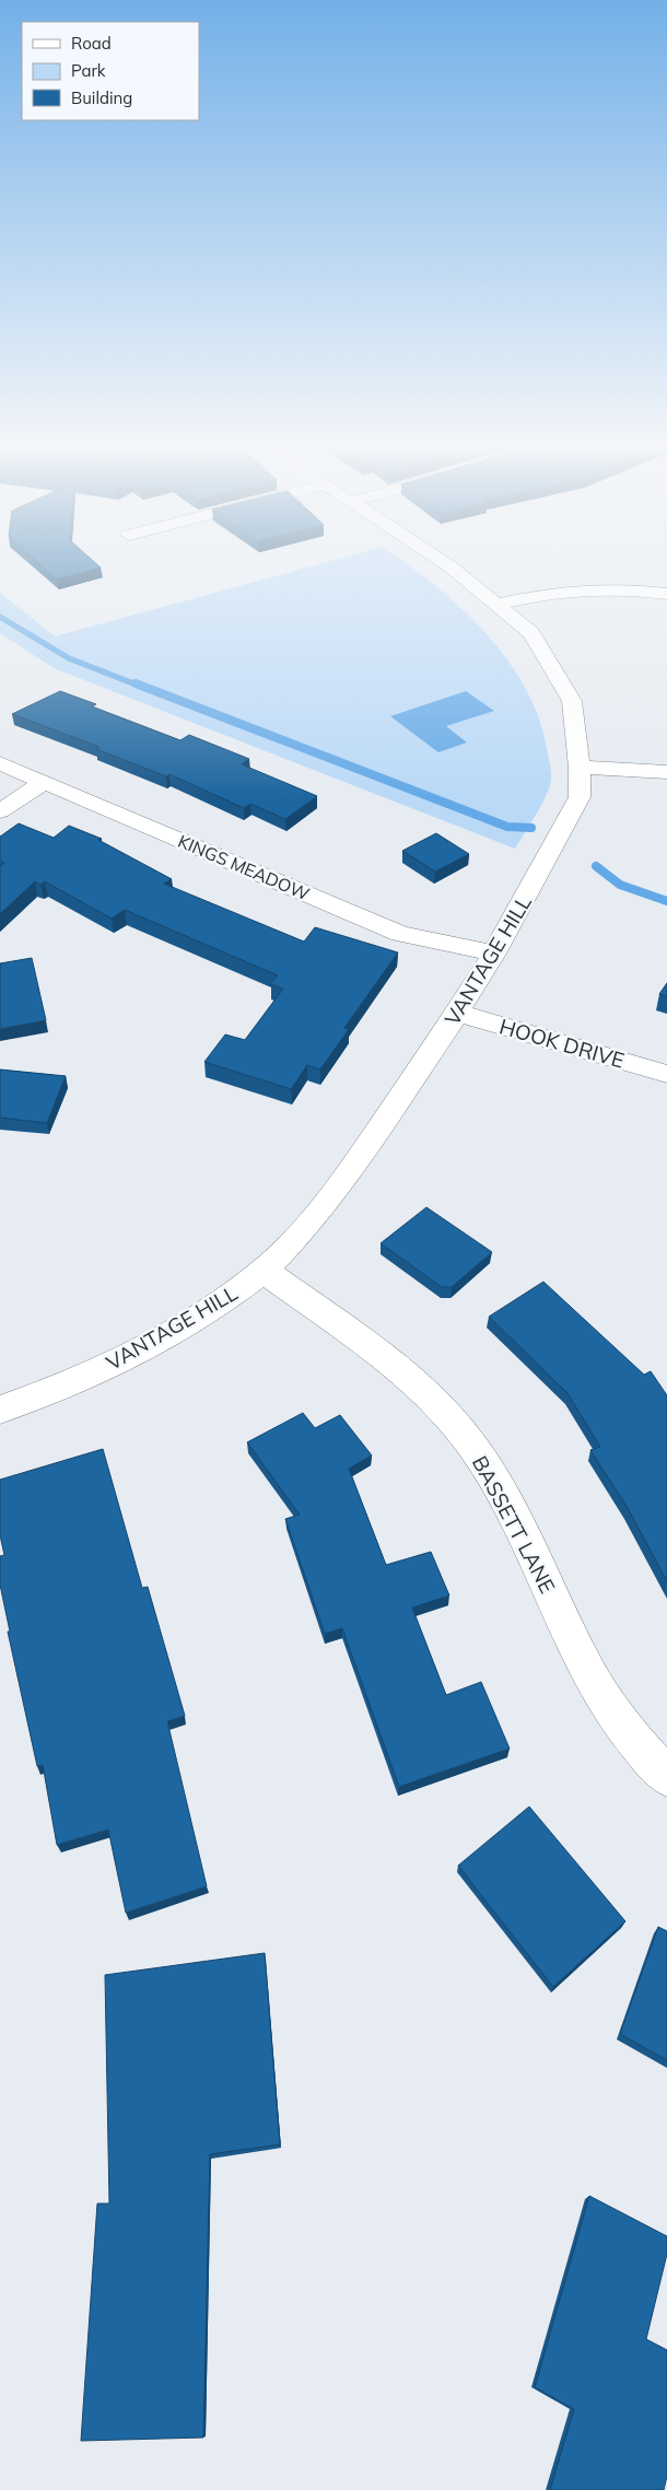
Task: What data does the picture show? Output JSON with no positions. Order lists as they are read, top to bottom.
{
  "streets": {
    "street": [
      "KINGS MEADOW",
      "VANTAGE HILL",
      "HOOK DRIVE",
      "BASSETT LANE"
    ]
  },
  "crossings": [
    ["KINGS MEADOW", "VANTAGE HILL"],
    ["VANTAGE HILL", "HOOK DRIVE"],
    ["VANTAGE HILL", "BASSETT LANE"]
  ],
  "legend": ["Road", "Park", "Building"]
}
